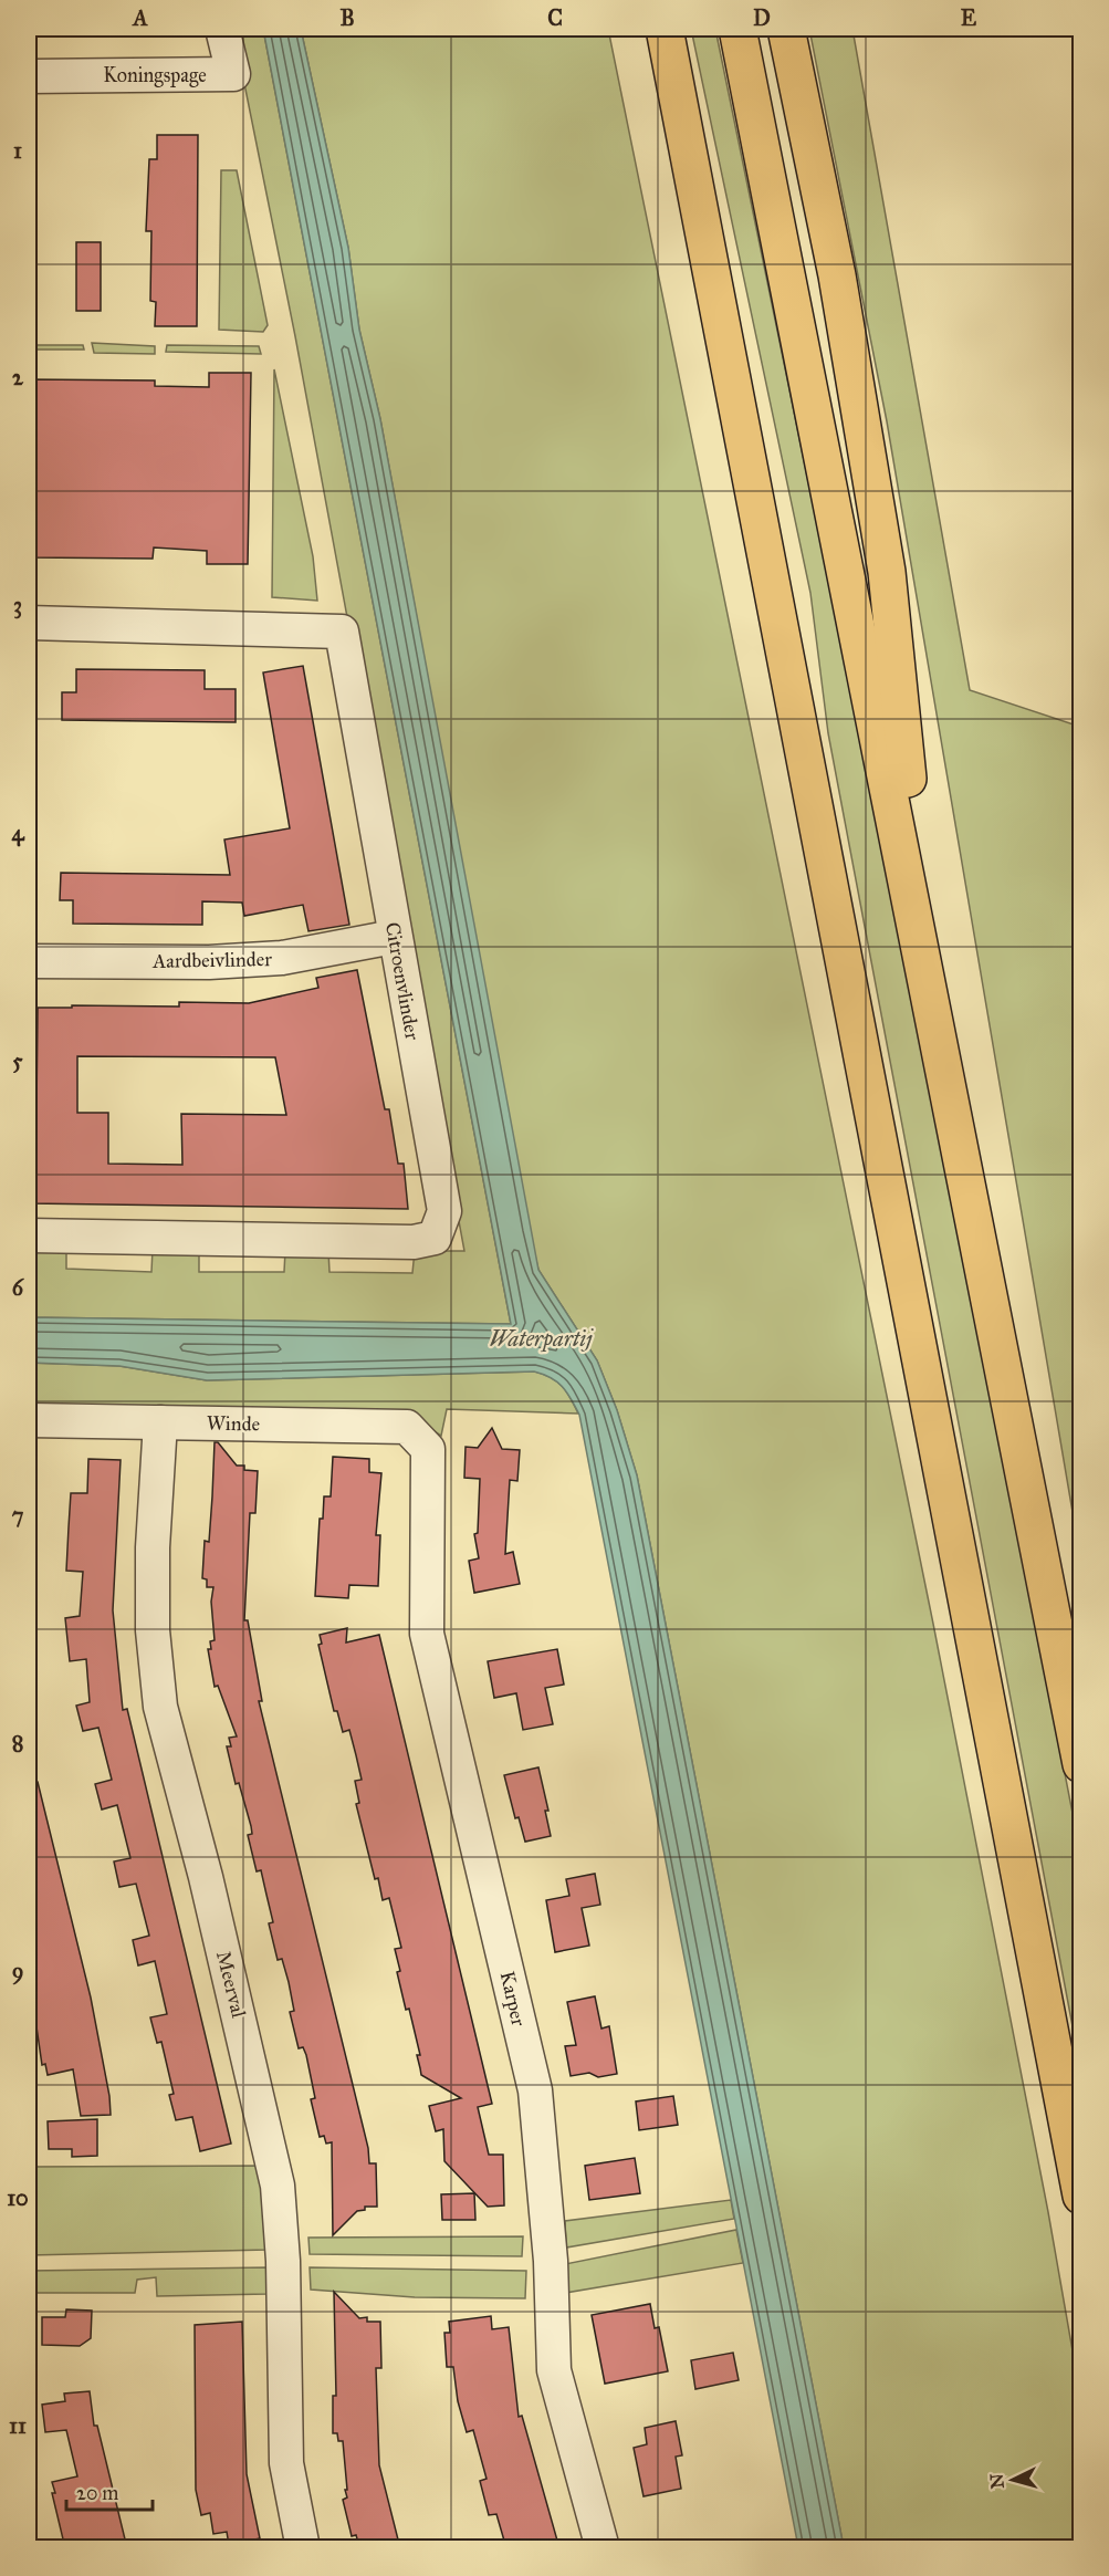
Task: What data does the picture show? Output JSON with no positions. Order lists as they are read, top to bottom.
{
  "streets": {
    "street": [
      "Koningspage",
      "Aardbeivlinder",
      "Citroenvlinder",
      "Winde",
      "Meerval",
      "Karper"
    ]
  },
  "crossings": [
    ["Aardbeivlinder", "Citroenvlinder"],
    ["Winde", "Meerval"],
    ["Winde", "Karper"]
  ],
  "water": ["Waterpartij"],
  "scale_bar": "20 m",
  "north": "left",
  "grid": {
    "columns": [
      "A",
      "B",
      "C",
      "D",
      "E"
    ],
    "rows": [
      "1",
      "2",
      "3",
      "4",
      "5",
      "6",
      "7",
      "8",
      "9",
      "10",
      "11"
    ]
  }
}
